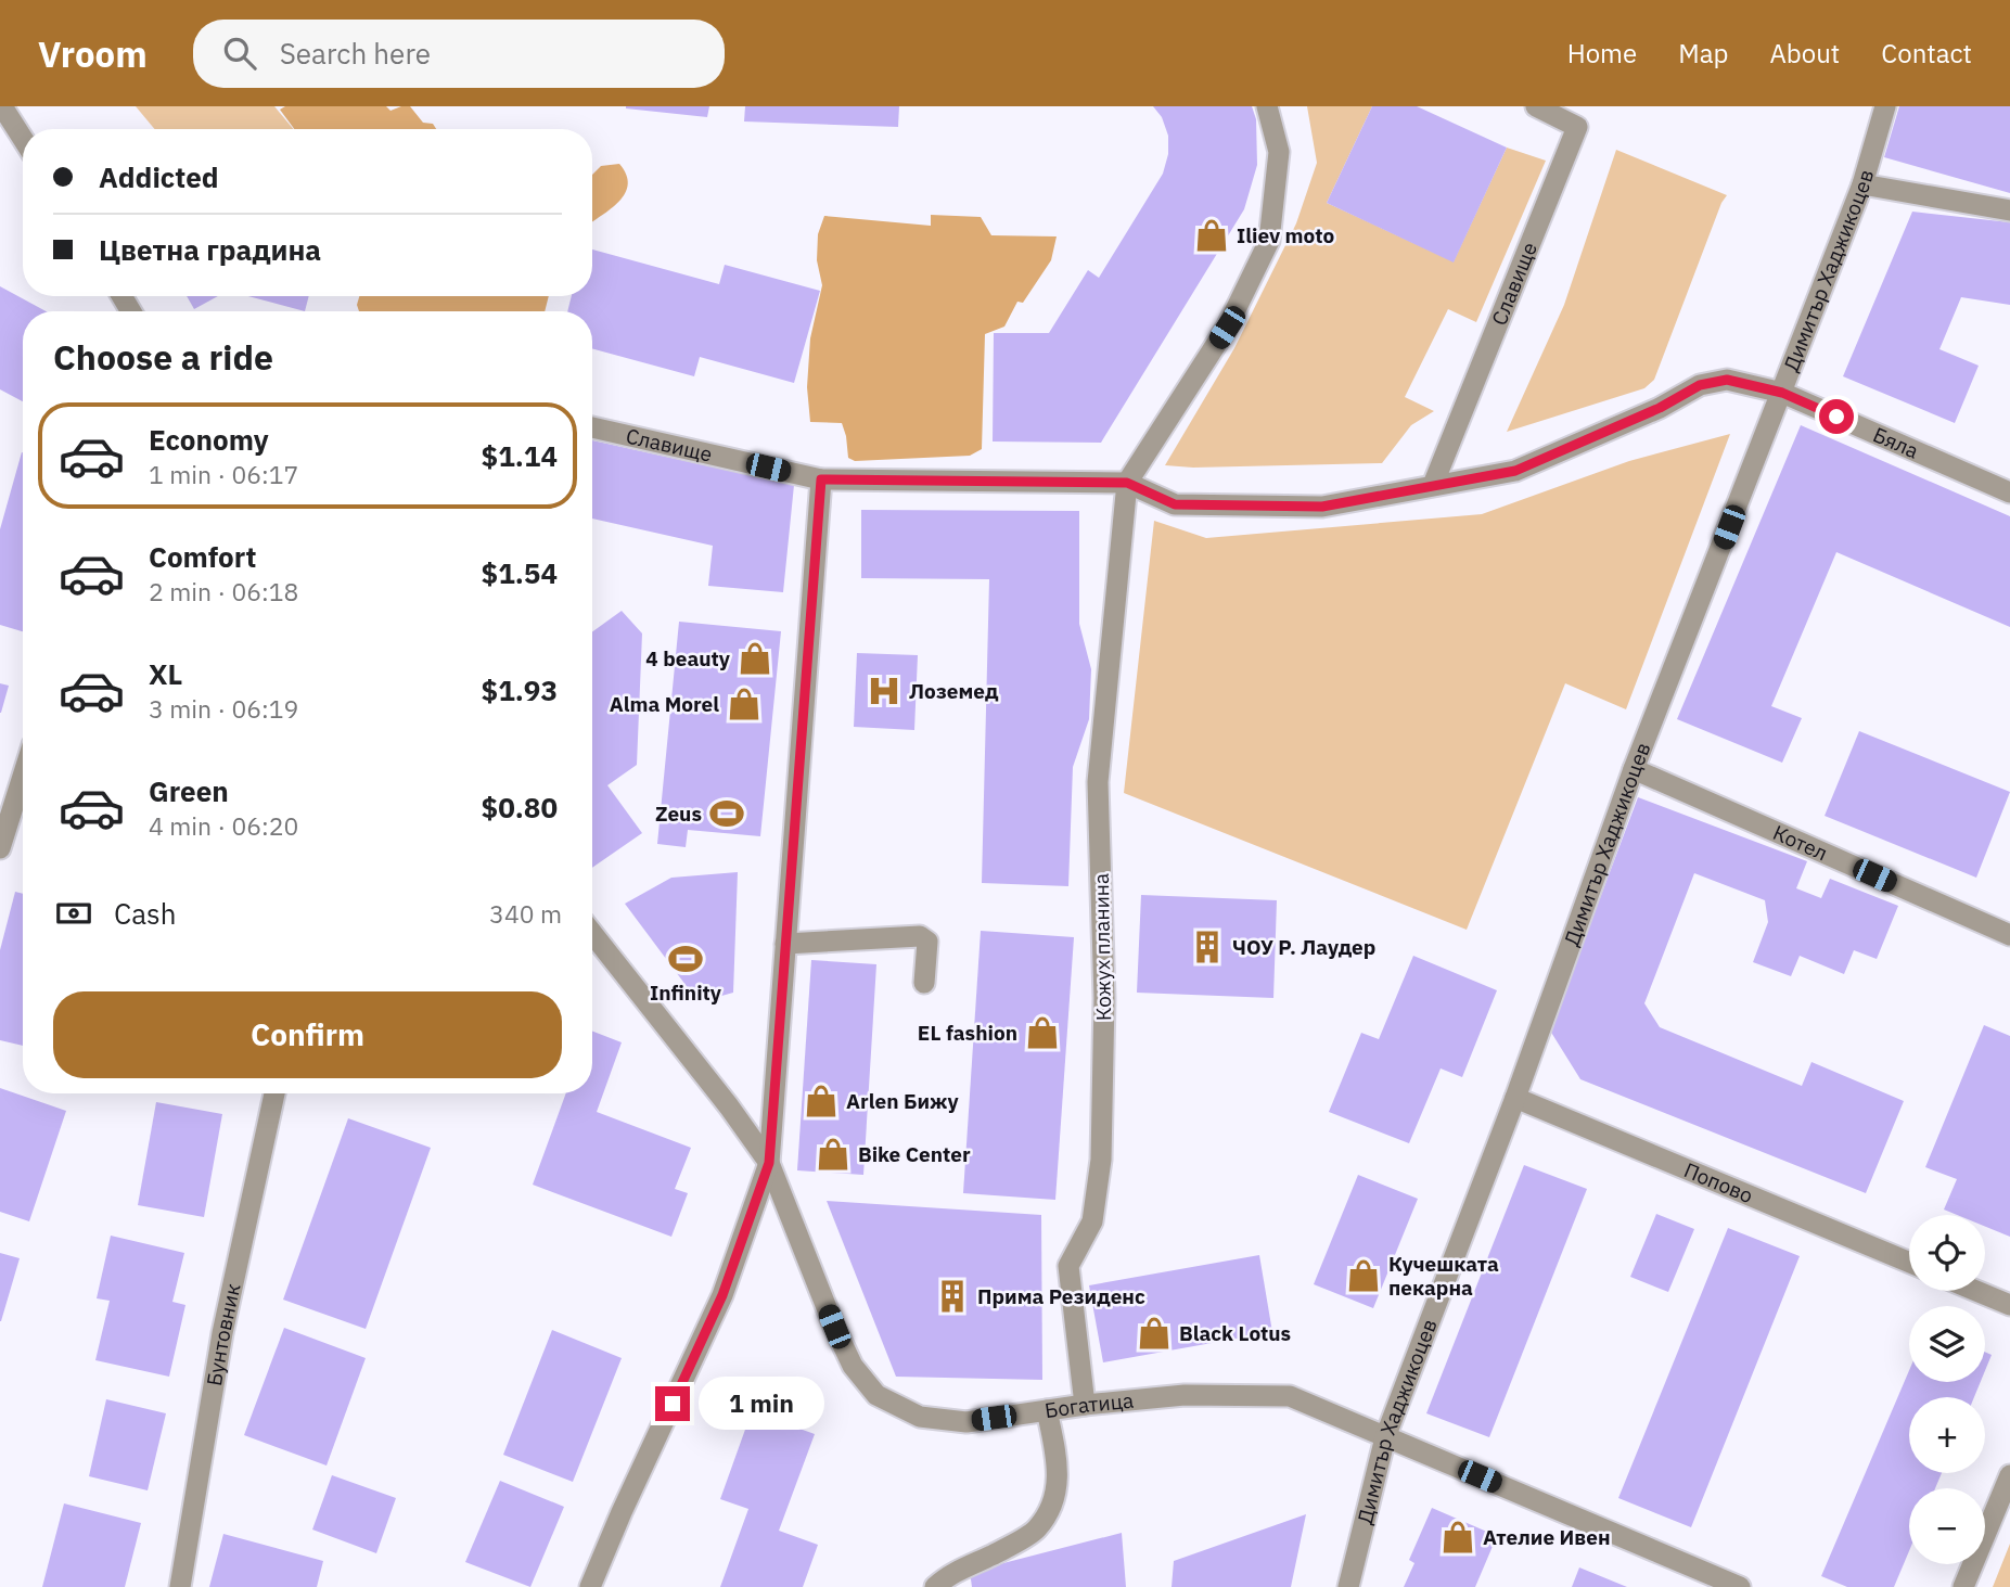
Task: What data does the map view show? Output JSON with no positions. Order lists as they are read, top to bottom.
{
  "streets": {
    "street": [
      "Димитър Хаджикоцев",
      "Славище",
      "Бяла",
      "Котел",
      "Кожух планина",
      "Попово",
      "Бунтовник",
      "Богатица"
    ]
  },
  "crossings": [
    ["Димитър Хаджикоцев", "Славище"],
    ["Димитър Хаджикоцев", "Бяла"],
    ["Димитър Хаджикоцев", "Котел"],
    ["Димитър Хаджикоцев", "Попово"],
    ["Димитър Хаджикоцев", "Богатица"],
    ["Славище", "Бяла"],
    ["Славище", "Кожух планина"],
    ["Кожух планина", "Богатица"]
  ],
  "places": {
    "shop": [
      "Iliev moto",
      "4 beauty",
      "Alma Morel",
      "EL fashion",
      "Arlen Бижу",
      "Bike Center",
      "Кучешката пекарна",
      "Black Lotus",
      "Ателие Ивен"
    ],
    "hospital": ["Лоземед"],
    "sports": ["Zeus", "Infinity"],
    "building": ["ЧОУ Р. Лаудер", "Прима Резиденс"]
  },
  "page": {
    "header": "Vroom",
    "search": "Search here",
    "nav": [
      "Home",
      "Map",
      "About",
      "Contact"
    ],
    "banner": ["Addicted", "Цветна градина"],
    "heading": "Choose a ride",
    "list": [
      {
        "name": "Economy",
        "note": "1 min · 06:17",
        "value": "$1.14"
      },
      {
        "name": "Comfort",
        "note": "2 min · 06:18",
        "value": "$1.54"
      },
      {
        "name": "XL",
        "note": "3 min · 06:19",
        "value": "$1.93"
      },
      {
        "name": "Green",
        "note": "4 min · 06:20",
        "value": "$0.80"
      }
    ],
    "pay": ["Cash", "340 m"],
    "buttons": "Confirm",
    "map_buttons": ["+", "−"],
    "bubble": "1 min"
  }
}
